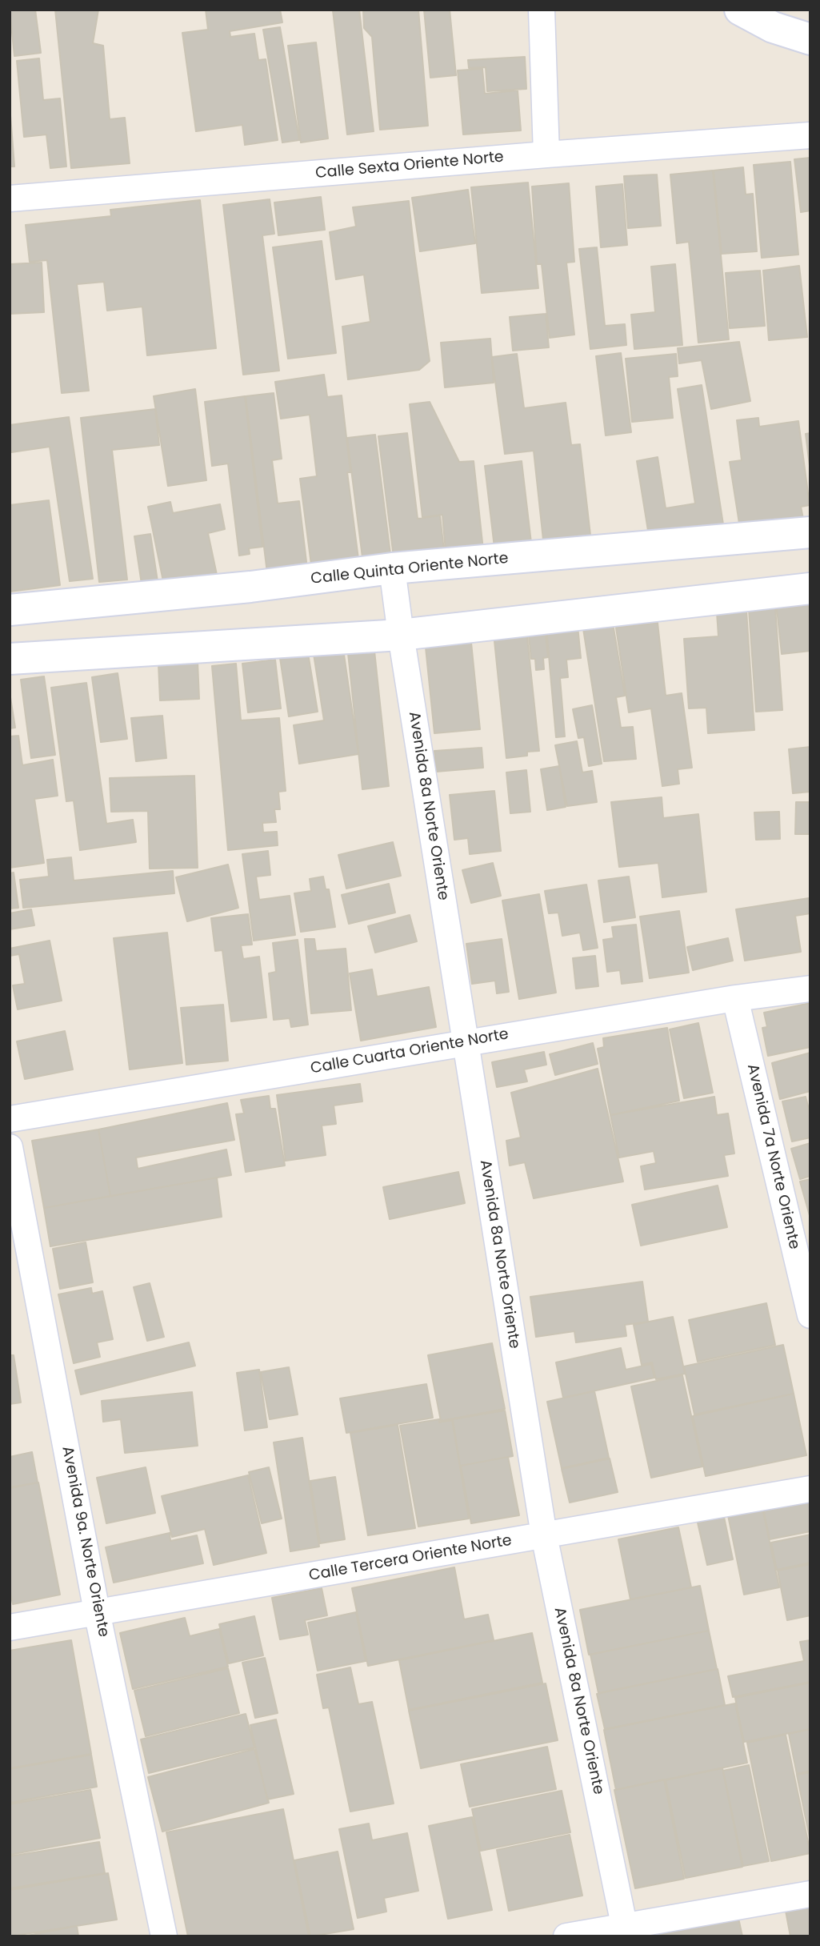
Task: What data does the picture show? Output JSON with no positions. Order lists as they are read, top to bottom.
{
  "streets": {
    "street": [
      "Calle Sexta Oriente Norte",
      "Calle Quinta Oriente Norte",
      "Avenida 8a Norte Oriente",
      "Calle Cuarta Oriente Norte",
      "Avenida 7a Norte Oriente",
      "Avenida 9a. Norte Oriente",
      "Calle Tercera Oriente Norte"
    ]
  },
  "crossings": [
    ["Calle Quinta Oriente Norte", "Avenida 8a Norte Oriente"],
    ["Avenida 8a Norte Oriente", "Calle Cuarta Oriente Norte"],
    ["Avenida 8a Norte Oriente", "Calle Tercera Oriente Norte"],
    ["Calle Cuarta Oriente Norte", "Avenida 7a Norte Oriente"],
    ["Avenida 9a. Norte Oriente", "Calle Tercera Oriente Norte"]
  ]
}
